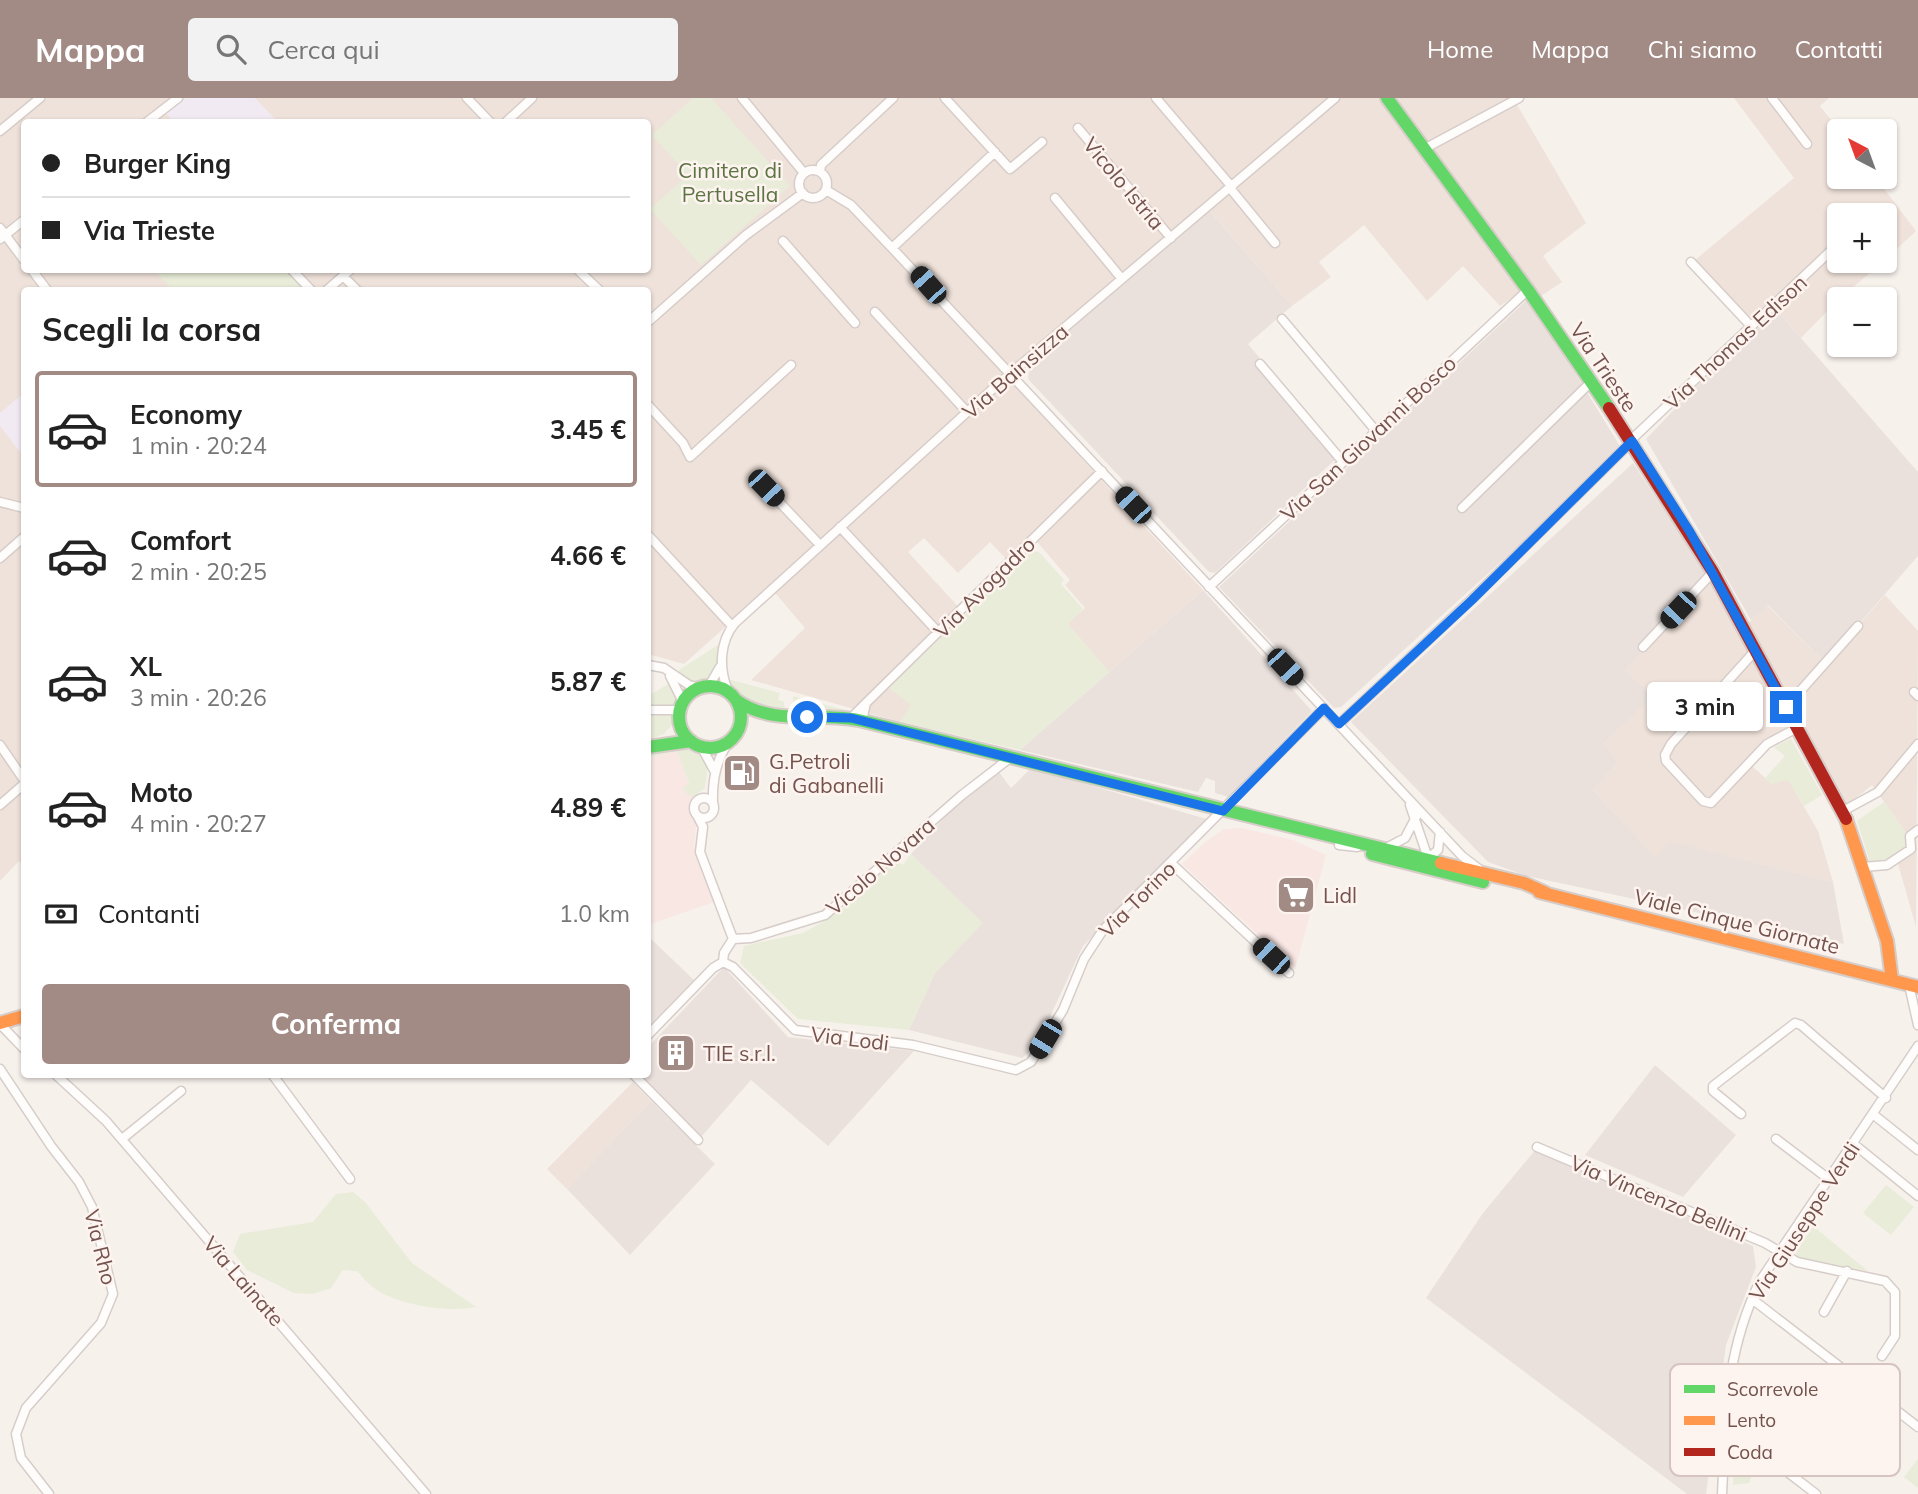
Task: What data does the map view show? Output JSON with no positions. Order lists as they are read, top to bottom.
{
  "streets": {
    "main road": ["Via Trieste", "Viale Cinque Giornate"],
    "street": [
      "Vicolo Istria",
      "Via Thomas Edison",
      "Via Bainsizza",
      "Via San Giovanni Bosco",
      "Via Avogadro",
      "Vicolo Novara",
      "Via Torino",
      "Via Lodi",
      "Via Vincenzo Bellini",
      "Via Giuseppe Verdi",
      "Via Rho",
      "Via Lainate"
    ]
  },
  "crossings": [
    ["Vicolo Istria", "Via Bainsizza"],
    ["Via Thomas Edison", "Via Trieste"],
    ["Via Trieste", "Via San Giovanni Bosco"],
    ["Via Trieste", "Viale Cinque Giornate"],
    ["Via Avogadro", "Viale Cinque Giornate"],
    ["Vicolo Novara", "Viale Cinque Giornate"],
    ["Via Torino", "Viale Cinque Giornate"],
    ["Via Torino", "Via Lodi"],
    ["Via Vincenzo Bellini", "Via Giuseppe Verdi"]
  ],
  "parks": ["Cimitero di Pertusella"],
  "places": {
    "fuel station": ["G.Petroli di Gabanelli"],
    "supermarket": ["Lidl"],
    "building": ["TIE s.r.l."]
  },
  "legend": ["Scorrevole", "Lento", "Coda"],
  "north": "top left",
  "page": {
    "header": "Mappa",
    "search": "Cerca qui",
    "nav": [
      "Home",
      "Mappa",
      "Chi siamo",
      "Contatti"
    ],
    "map_buttons": ["+", "−"],
    "banner": ["Burger King", "Via Trieste"],
    "heading": "Scegli la corsa",
    "list": [
      {
        "name": "Economy",
        "note": "1 min · 20:24",
        "value": "3.45 €"
      },
      {
        "name": "Comfort",
        "note": "2 min · 20:25",
        "value": "4.66 €"
      },
      {
        "name": "XL",
        "note": "3 min · 20:26",
        "value": "5.87 €"
      },
      {
        "name": "Moto",
        "note": "4 min · 20:27",
        "value": "4.89 €"
      }
    ],
    "bubble": "3 min",
    "pay": ["Contanti", "1.0 km"],
    "buttons": "Conferma"
  }
}
